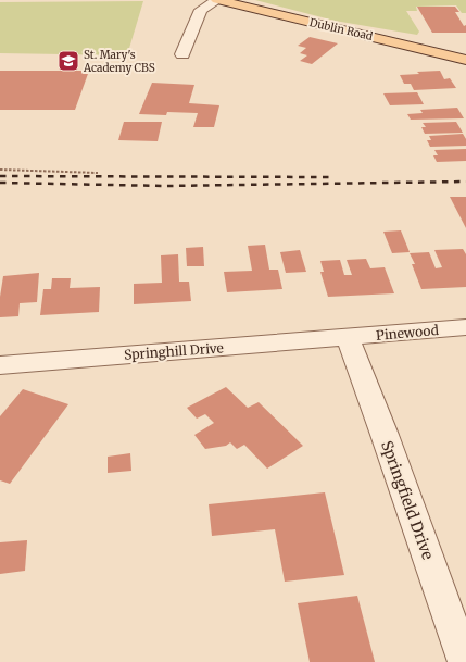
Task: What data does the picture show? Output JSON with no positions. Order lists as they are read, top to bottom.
{
  "streets": {
    "main road": ["Dublin Road"],
    "street": ["Pinewood", "Springhill Drive", "Springfield Drive"]
  },
  "crossings": [
    ["Pinewood", "Springhill Drive"],
    ["Pinewood", "Springfield Drive"],
    ["Springhill Drive", "Springfield Drive"]
  ],
  "places": {
    "school or university": ["St. Mary's Academy CBS"]
  }
}
